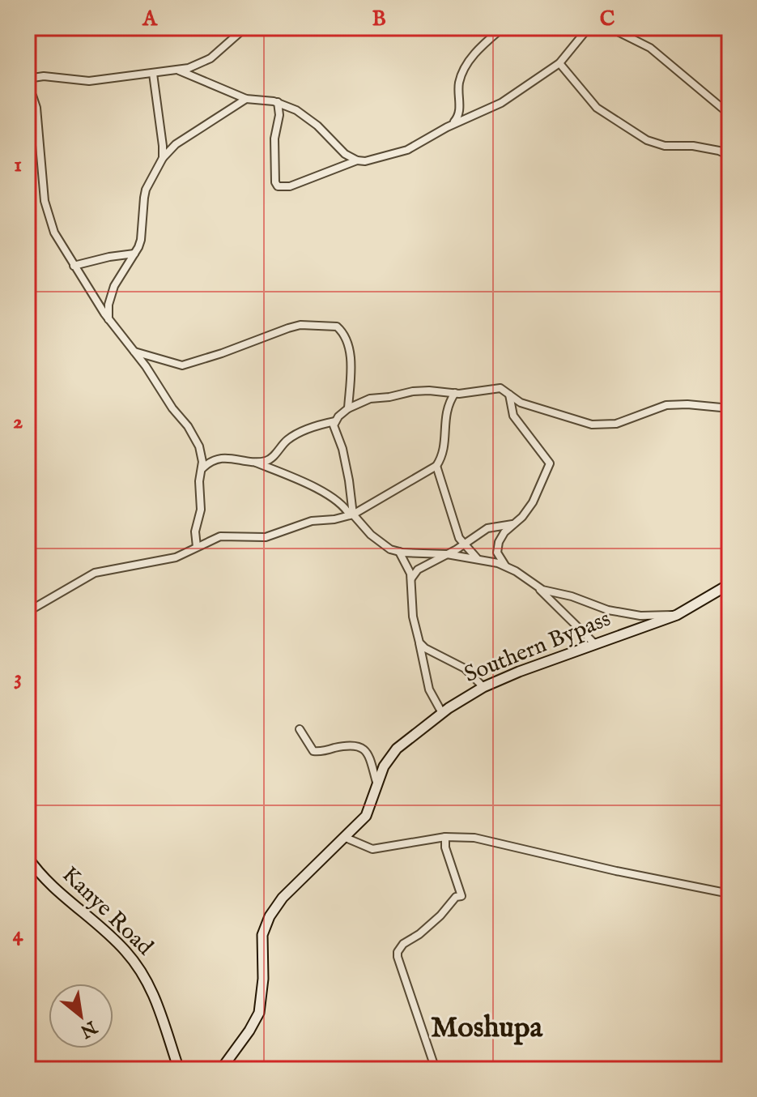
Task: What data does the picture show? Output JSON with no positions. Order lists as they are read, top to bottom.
{
  "streets": {
    "street": ["Southern Bypass", "Kanye Road"]
  },
  "districts": ["Moshupa"],
  "north": "bottom right",
  "grid": {
    "columns": ["A", "B", "C"],
    "rows": [
      "1",
      "2",
      "3",
      "4"
    ]
  }
}
